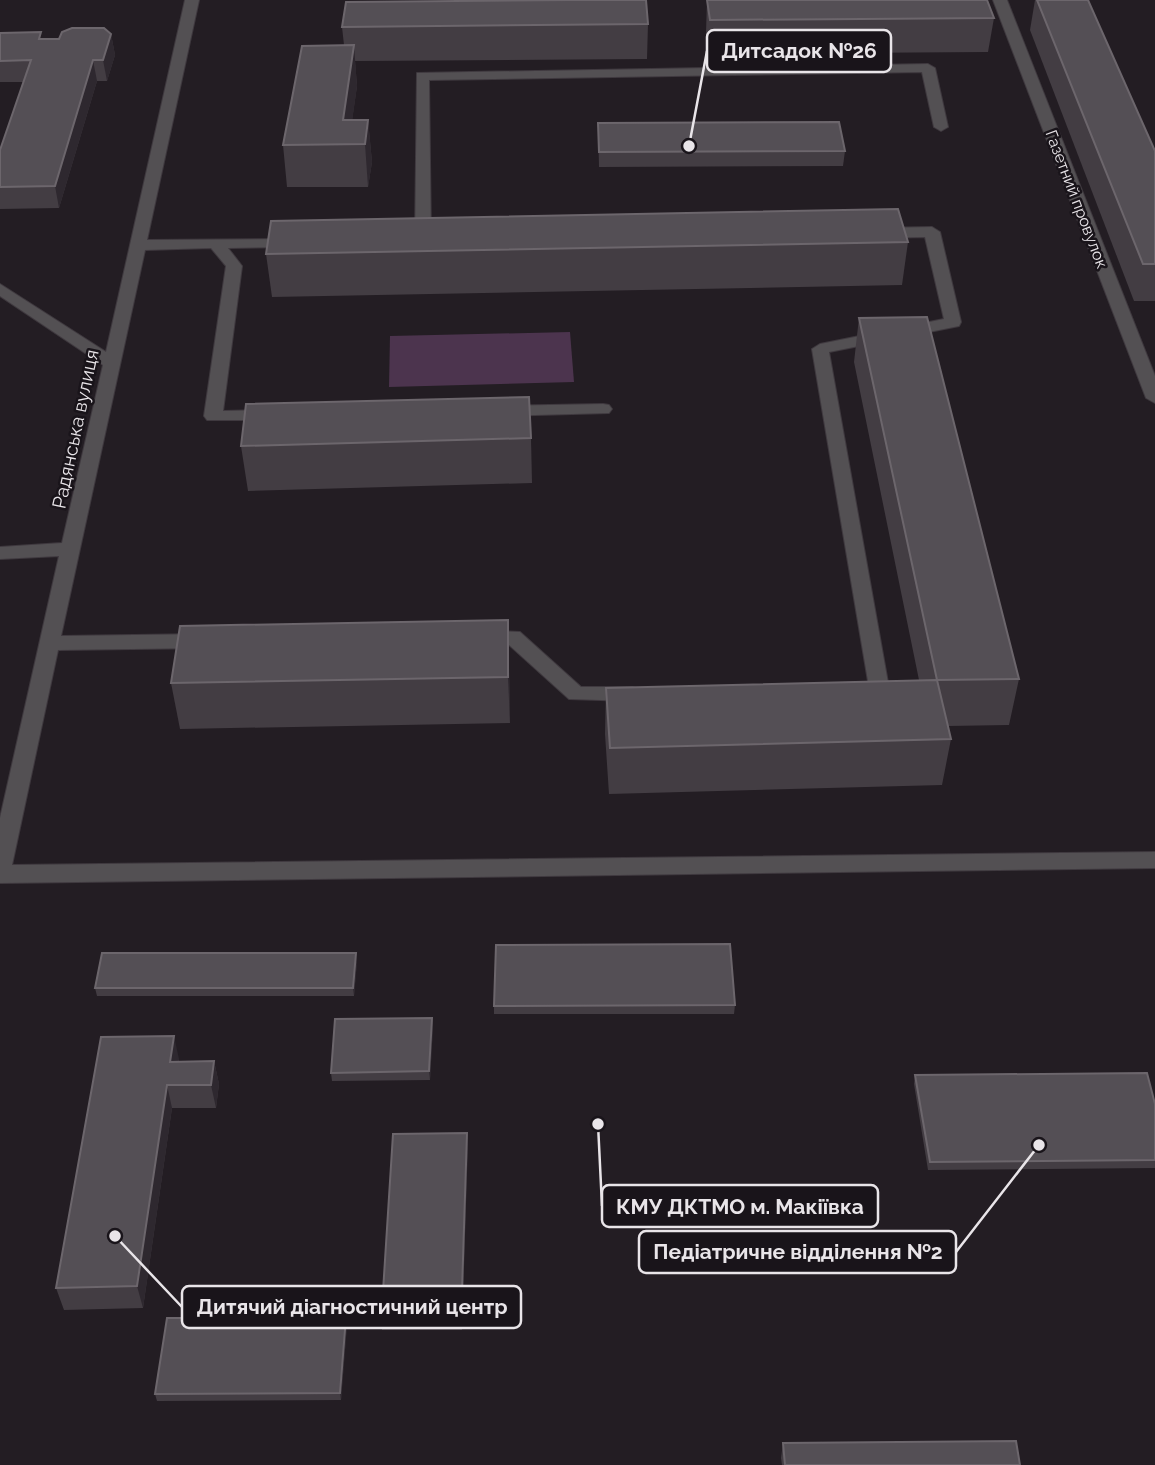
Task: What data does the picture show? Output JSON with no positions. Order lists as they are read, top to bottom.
{
  "streets": {
    "street": ["Газетний провулок", "Радянська вулиця"]
  },
  "places": [
    "Дитсадок №26",
    "КМУ ДКТМО м. Макіївка",
    "Педіатричне відділення №2",
    "Дитячий діагностичний центр"
  ]
}
